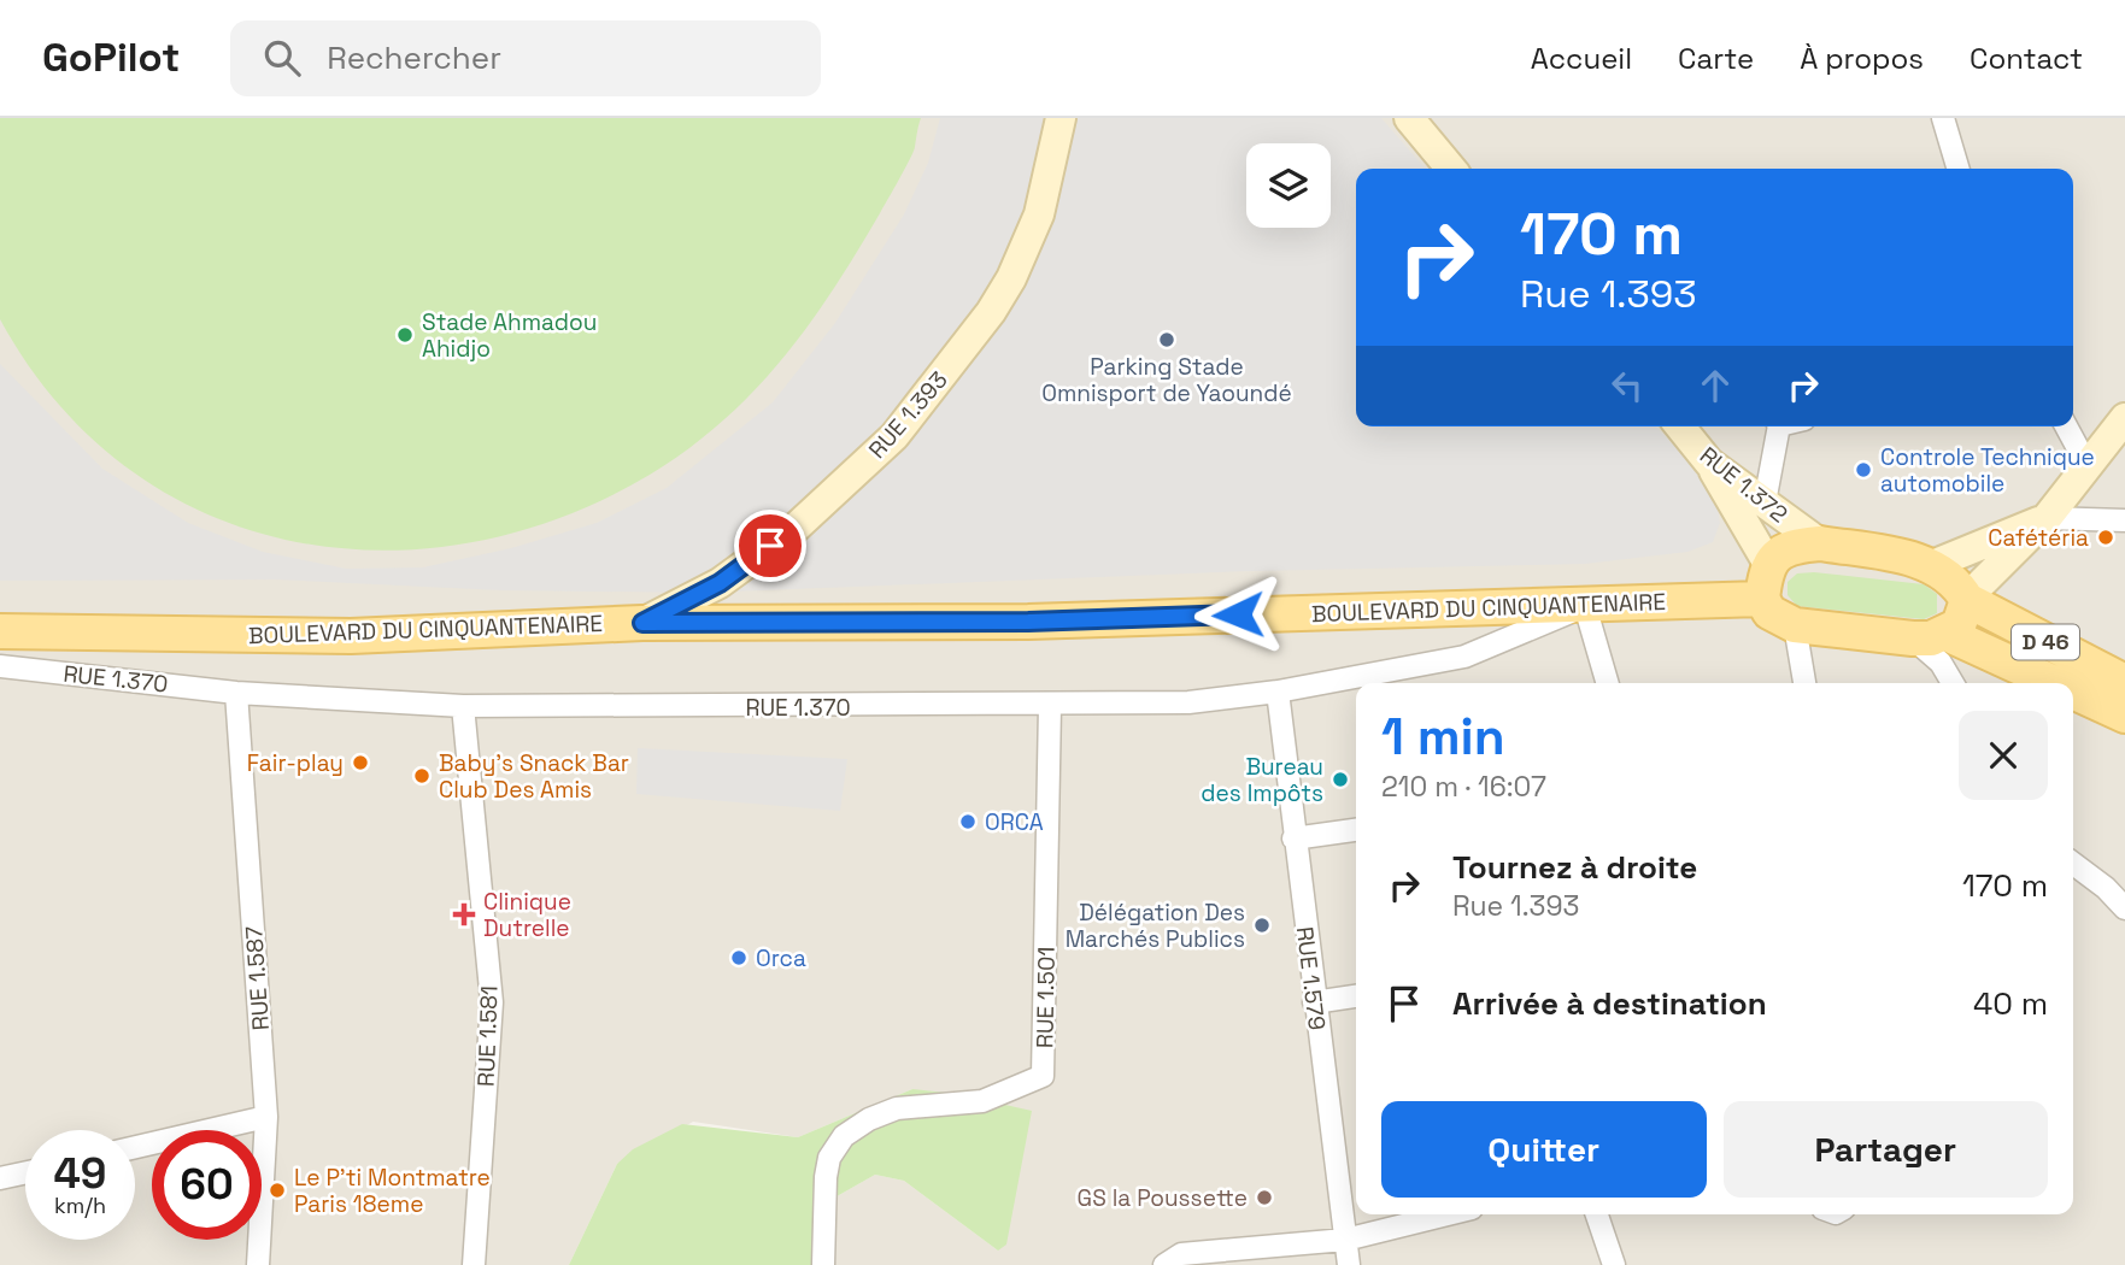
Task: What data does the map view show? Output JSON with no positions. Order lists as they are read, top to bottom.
{
  "streets": {
    "main road": [
      "RUE 1.393",
      "RUE 1.372",
      "BOULEVARD DU CINQUANTENAIRE",
      "D 46"
    ],
    "street": [
      "RUE 1.370",
      "RUE 1.587",
      "RUE 1.579",
      "RUE 1.501",
      "RUE 1.581"
    ]
  },
  "crossings": [
    ["RUE 1.393", "BOULEVARD DU CINQUANTENAIRE"],
    ["BOULEVARD DU CINQUANTENAIRE", "RUE 1.370"],
    ["RUE 1.370", "RUE 1.587"],
    ["RUE 1.370", "RUE 1.579"],
    ["RUE 1.370", "RUE 1.501"],
    ["RUE 1.370", "RUE 1.581"]
  ],
  "places": {
    "other": [
      "Stade Ahmadou Ahidjo",
      "Parking Stade Omnisport de Yaoundé",
      "Controle Technique automobile",
      "Cafétéria",
      "Fair-play",
      "Baby's Snack Bar Club Des Amis",
      "Bureau des Impôts",
      "ORCA",
      "Délégation Des Marchés Publics",
      "Orca",
      "Le P'ti Montmatre Paris 18eme",
      "GS la Poussette"
    ],
    "health": ["Clinique Dutrelle"]
  },
  "page": {
    "header": "GoPilot",
    "search": "Rechercher",
    "nav": [
      "Accueil",
      "Carte",
      "À propos",
      "Contact"
    ],
    "turn": ["170 m", "Rue 1.393"],
    "heading": ["1 min", "210 m · 16:07"],
    "list": [
      {
        "name": "Tournez à droite",
        "note": "Rue 1.393",
        "value": "170 m"
      },
      {
        "name": "Arrivée à destination",
        "value": "40 m"
      }
    ],
    "buttons": ["Quitter", "Partager"],
    "speed": "49 km/h",
    "limit": "60"
  }
}
